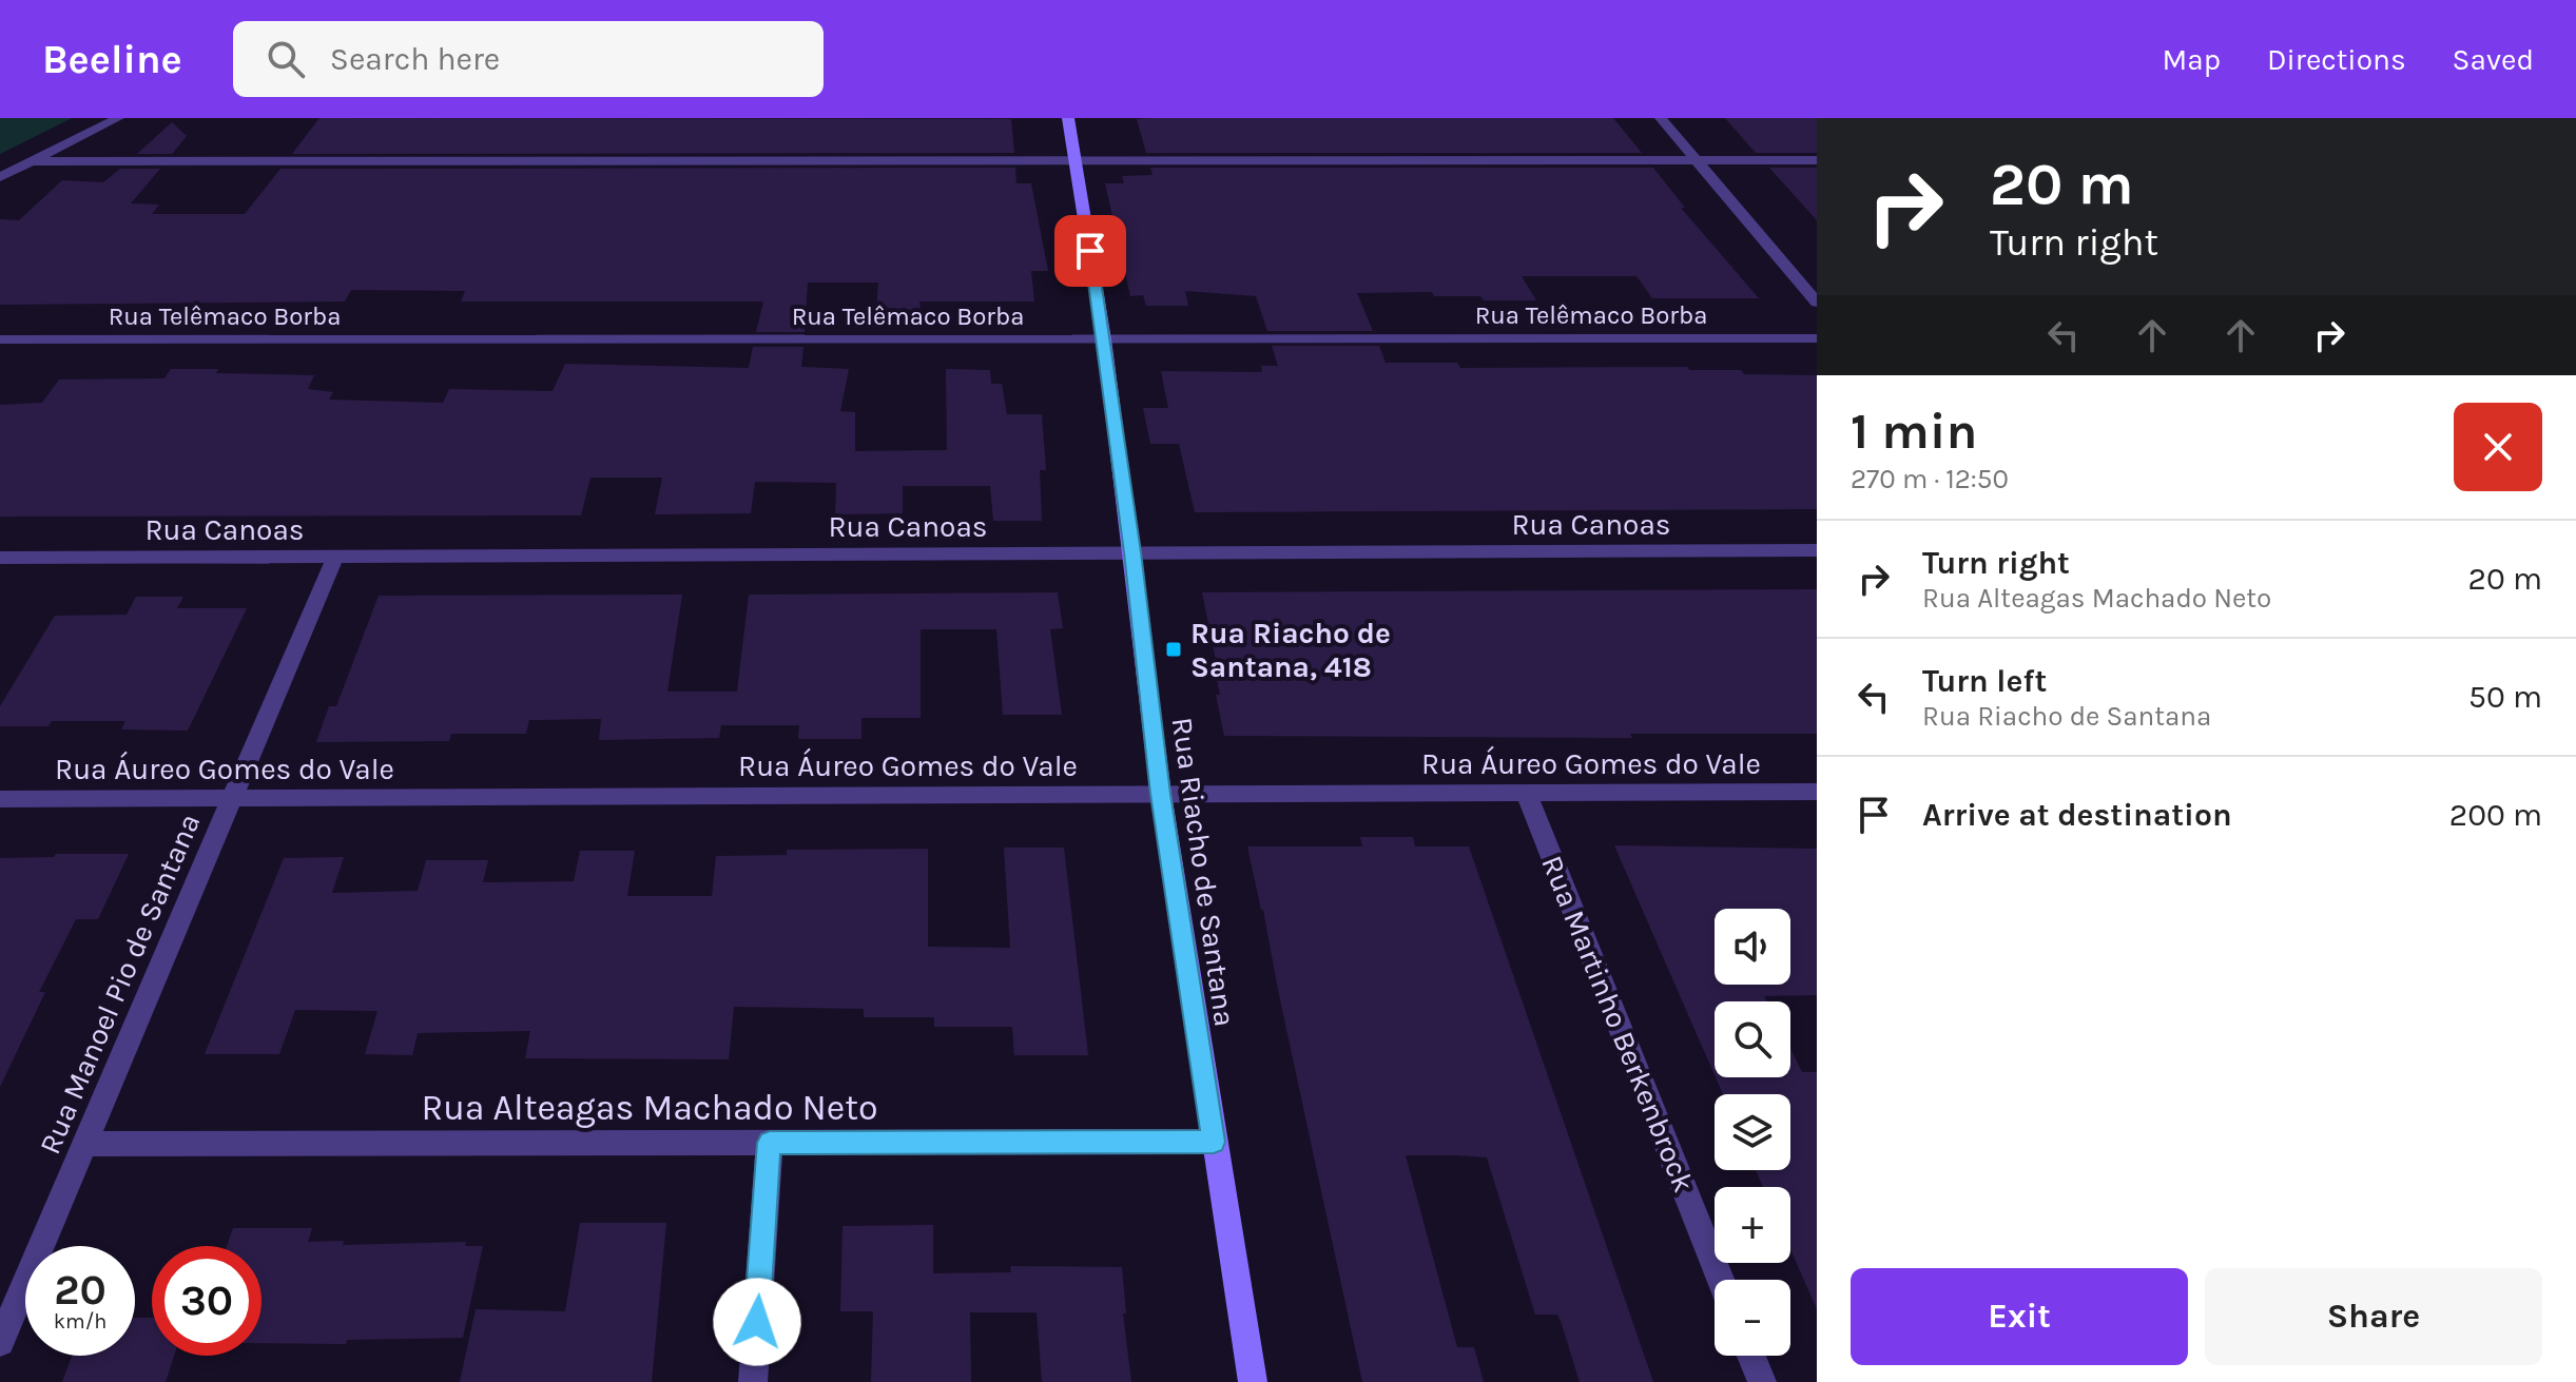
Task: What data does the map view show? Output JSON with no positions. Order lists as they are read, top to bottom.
{
  "streets": {
    "street": [
      "Rua Telêmaco Borba",
      "Rua Canoas",
      "Rua Áureo Gomes do Vale",
      "Rua Riacho de Santana",
      "Rua Manoel Pio de Santana",
      "Rua Martinho Berkenbrock",
      "Rua Alteagas Machado Neto"
    ]
  },
  "crossings": [
    ["Rua Telêmaco Borba", "Rua Riacho de Santana"],
    ["Rua Canoas", "Rua Riacho de Santana"],
    ["Rua Canoas", "Rua Manoel Pio de Santana"],
    ["Rua Áureo Gomes do Vale", "Rua Riacho de Santana"],
    ["Rua Áureo Gomes do Vale", "Rua Manoel Pio de Santana"],
    ["Rua Áureo Gomes do Vale", "Rua Martinho Berkenbrock"],
    ["Rua Riacho de Santana", "Rua Alteagas Machado Neto"],
    ["Rua Manoel Pio de Santana", "Rua Alteagas Machado Neto"]
  ],
  "places": {
    "transit": ["Rua Riacho de Santana, 418"]
  },
  "page": {
    "header": "Beeline",
    "search": "Search here",
    "nav": ["Map", "Directions", "Saved"],
    "turn": ["20 m", "Turn right"],
    "heading": ["1 min", "270 m · 12:50"],
    "list": [
      {
        "name": "Turn right",
        "note": "Rua Alteagas Machado Neto",
        "value": "20 m"
      },
      {
        "name": "Turn left",
        "note": "Rua Riacho de Santana",
        "value": "50 m"
      },
      {
        "name": "Arrive at destination",
        "value": "200 m"
      }
    ],
    "map_buttons": ["+", "−"],
    "speed": "20 km/h",
    "limit": "30",
    "buttons": ["Exit", "Share"]
  }
}
